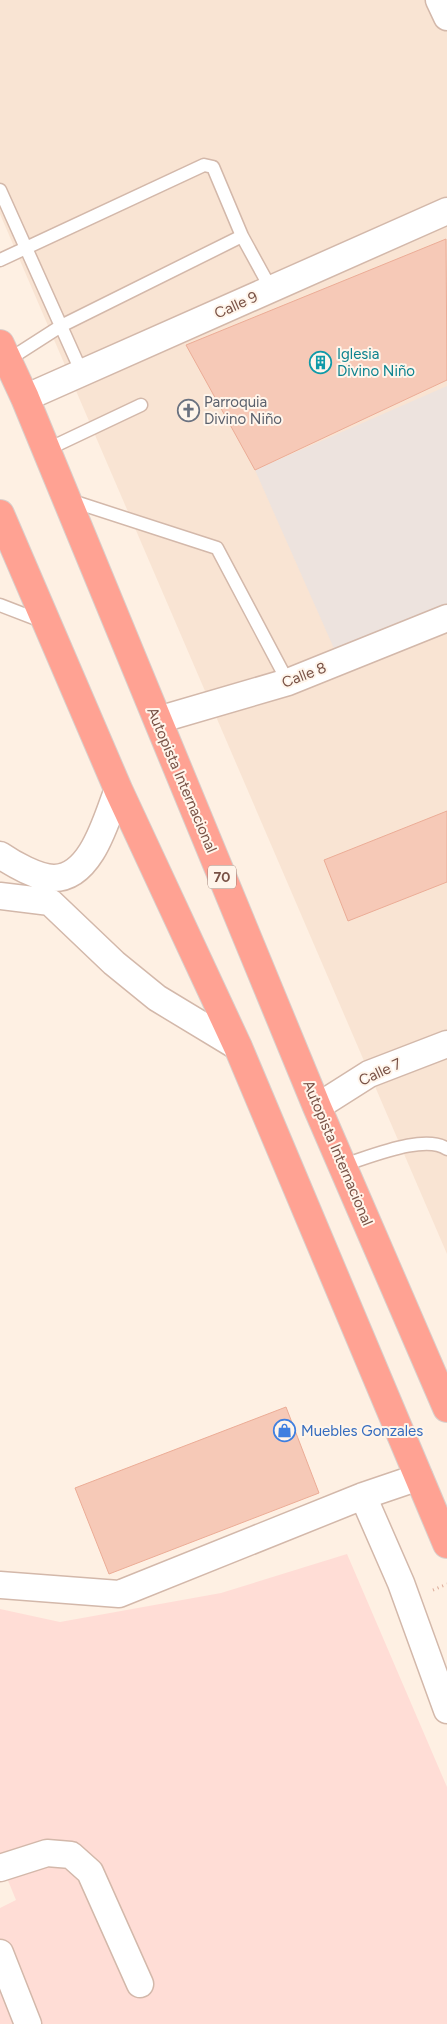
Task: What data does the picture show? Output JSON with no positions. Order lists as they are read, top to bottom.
{
  "streets": {
    "highway": ["Autopista Internacional", "70"],
    "street": ["Calle 9", "Calle 8", "Calle 7"]
  },
  "crossings": [
    ["Calle 9", "Autopista Internacional"],
    ["Calle 8", "Autopista Internacional"],
    ["Autopista Internacional", "Calle 7"]
  ],
  "places": {
    "building": ["Iglesia Divino Niño"],
    "church": ["Parroquia Divino Niño"],
    "shop": ["Muebles Gonzales"]
  }
}
